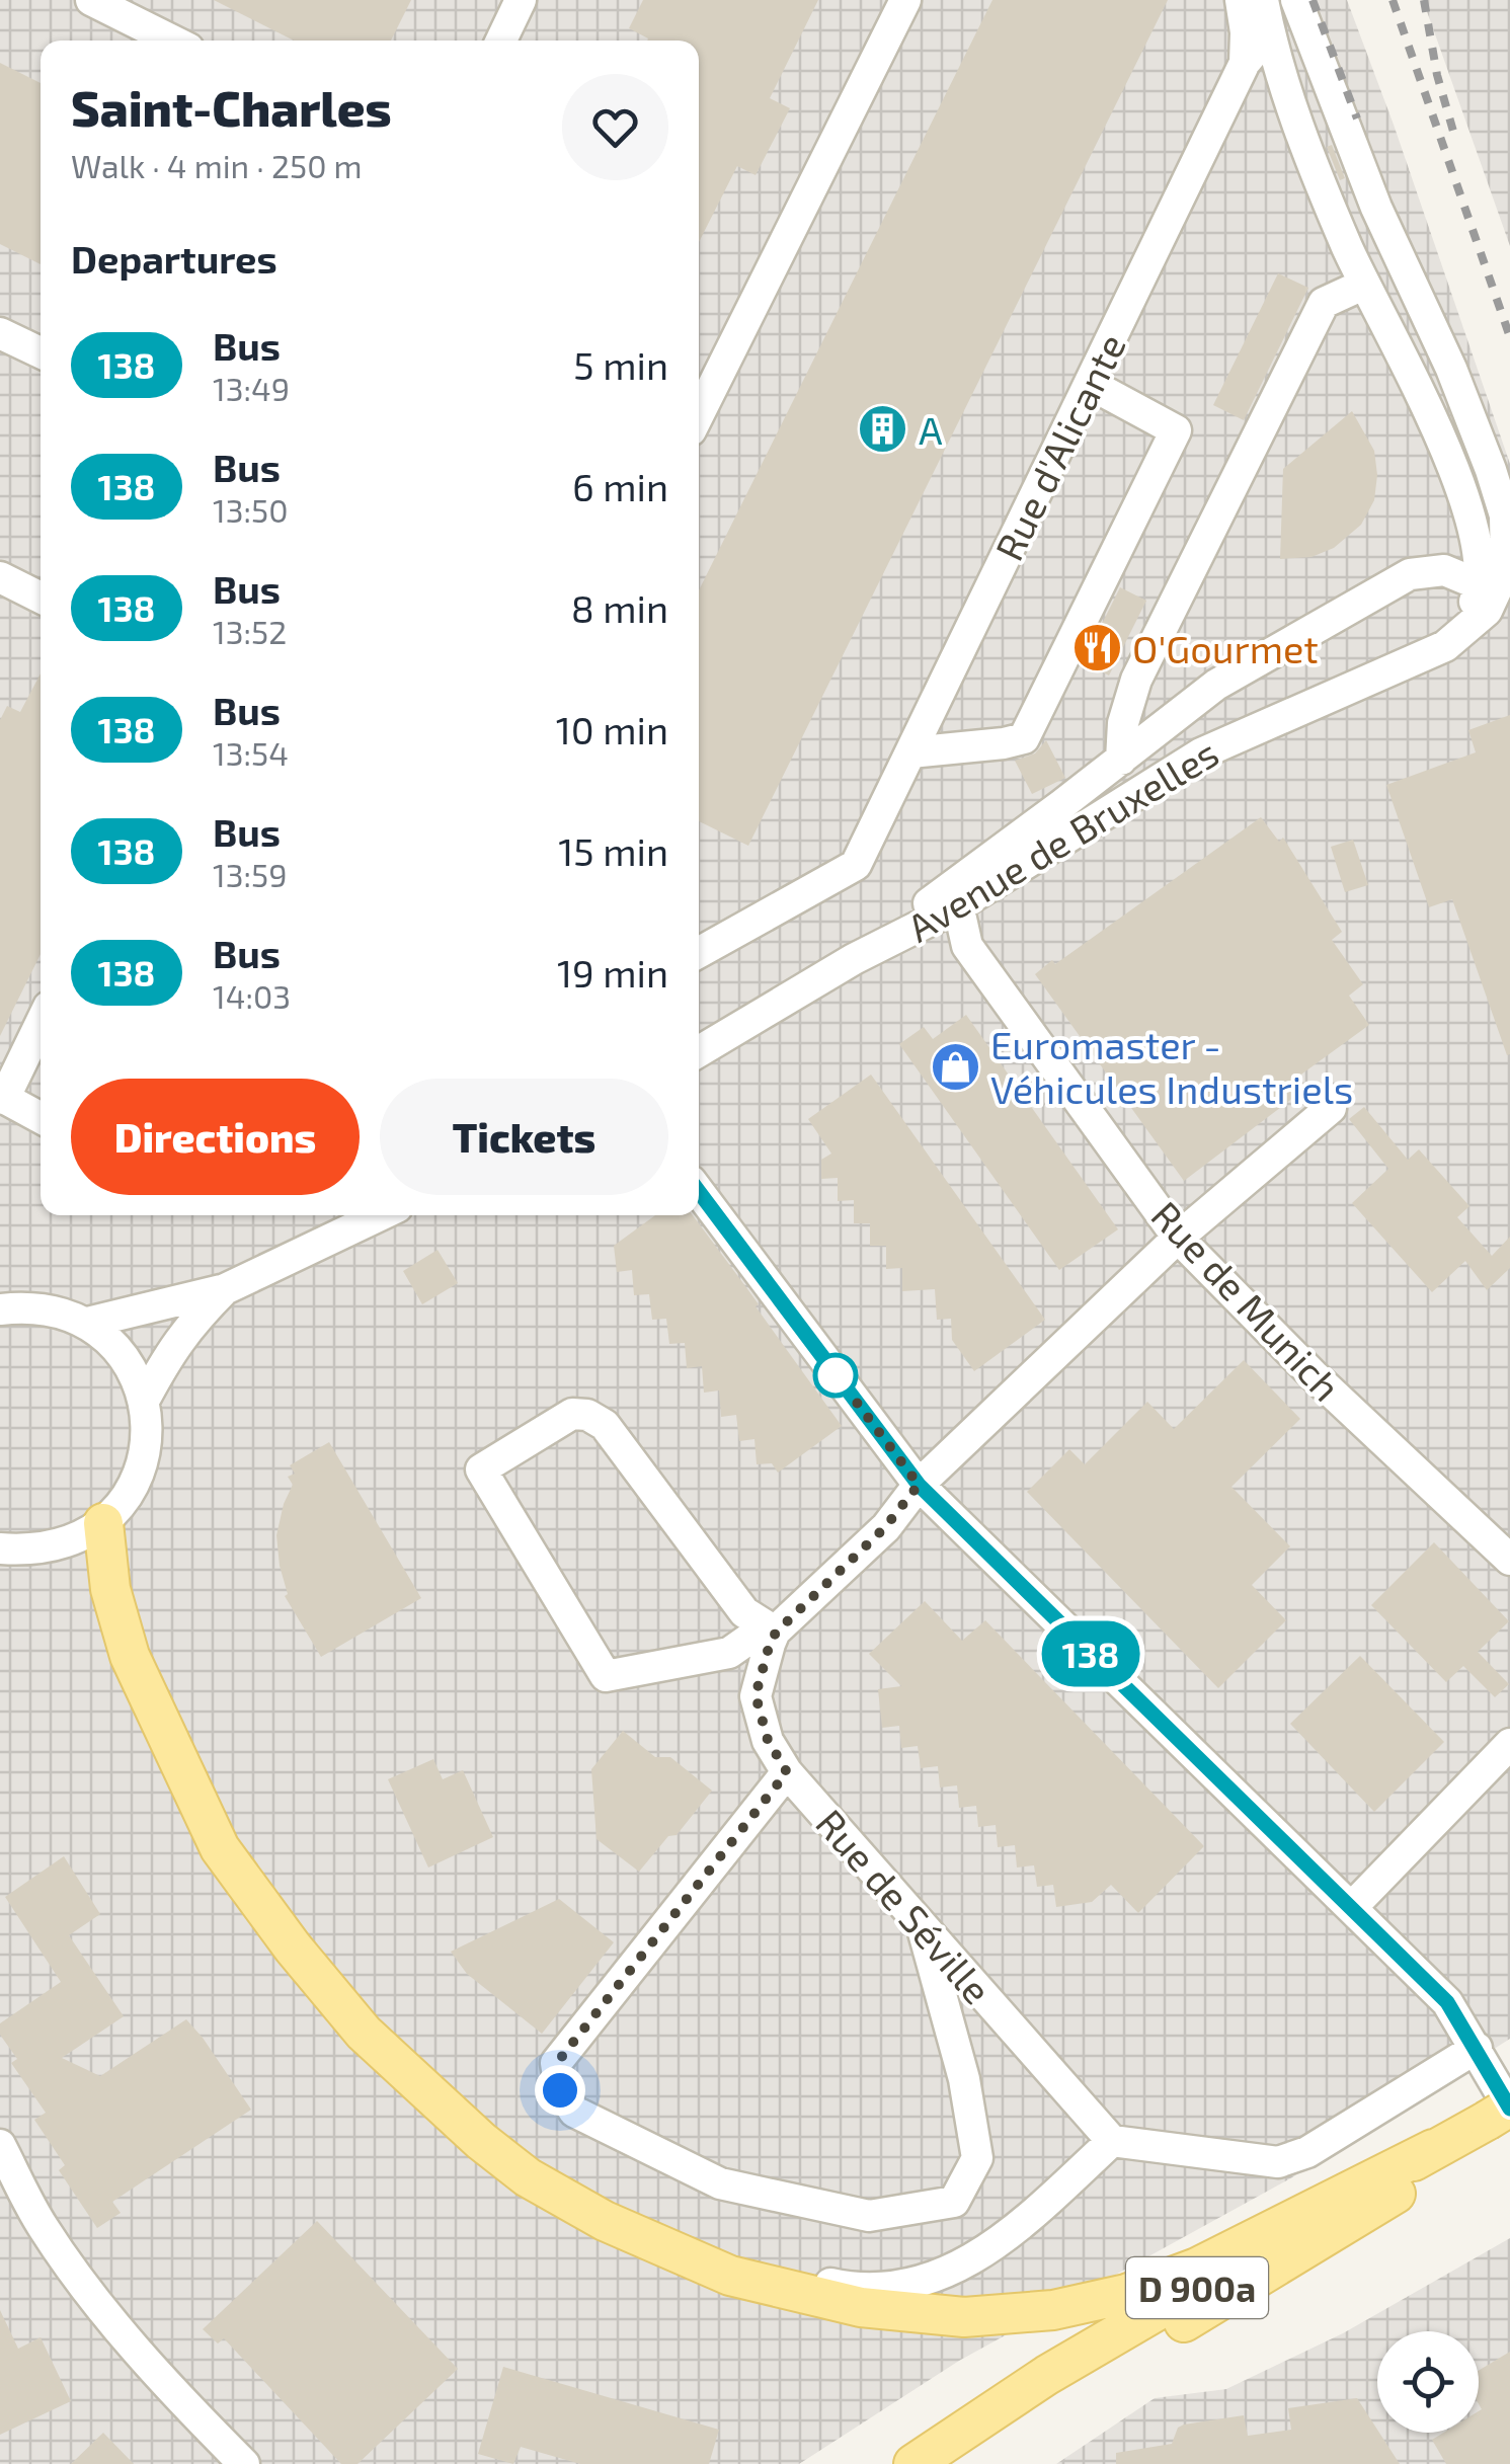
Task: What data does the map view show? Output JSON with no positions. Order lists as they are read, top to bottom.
{
  "streets": {
    "main road": ["D 900a"],
    "street": [
      "Rue d'Alicante",
      "Avenue de Bruxelles",
      "Rue de Munich",
      "Rue de Séville"
    ]
  },
  "crossings": [
    ["Avenue de Bruxelles", "Rue de Munich"],
    ["Rue de Munich", "Rue de Séville"]
  ],
  "places": {
    "building": ["A"],
    "restaurant": ["O'Gourmet"],
    "shop": ["Euromaster - Véhicules Industriels"]
  },
  "lines": ["bus line 138"],
  "page": {
    "on_map": "138",
    "heading": [
      ["Saint-Charles", "Walk · 4 min · 250 m"],
      "Departures"
    ],
    "list": [
      {
        "mark": "138",
        "name": "Bus",
        "note": "13:49",
        "value": "5 min"
      },
      {
        "mark": "138",
        "name": "Bus",
        "note": "13:50",
        "value": "6 min"
      },
      {
        "mark": "138",
        "name": "Bus",
        "note": "13:52",
        "value": "8 min"
      },
      {
        "mark": "138",
        "name": "Bus",
        "note": "13:54",
        "value": "10 min"
      },
      {
        "mark": "138",
        "name": "Bus",
        "note": "13:59",
        "value": "15 min"
      },
      {
        "mark": "138",
        "name": "Bus",
        "note": "14:03",
        "value": "19 min"
      }
    ],
    "buttons": ["Directions", "Tickets"]
  }
}
